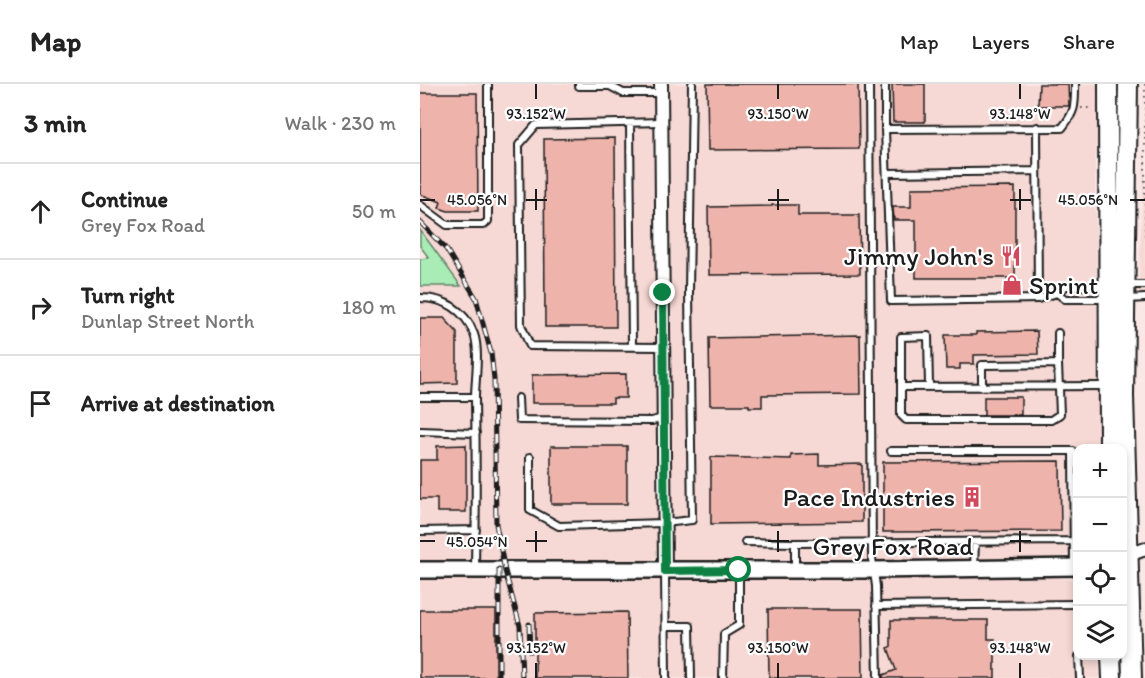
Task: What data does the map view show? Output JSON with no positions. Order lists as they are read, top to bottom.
{
  "streets": {
    "street": ["Grey Fox Road"]
  },
  "places": {
    "restaurant": ["Jimmy John's"],
    "shop": ["Sprint"],
    "building": ["Pace Industries"]
  },
  "page": {
    "header": "Map",
    "nav": ["Map", "Layers", "Share"],
    "heading": ["3 min", "Walk · 230 m"],
    "list": [
      ["Continue", "Grey Fox Road", "50 m"],
      ["Turn right", "Dunlap Street North", "180 m"],
      "Arrive at destination"
    ],
    "map_buttons": ["+", "−"]
  },
  "coordinates": [
    "93.152°W",
    "93.150°W",
    "93.148°W",
    "45.056°N",
    "45.054°N"
  ]
}
